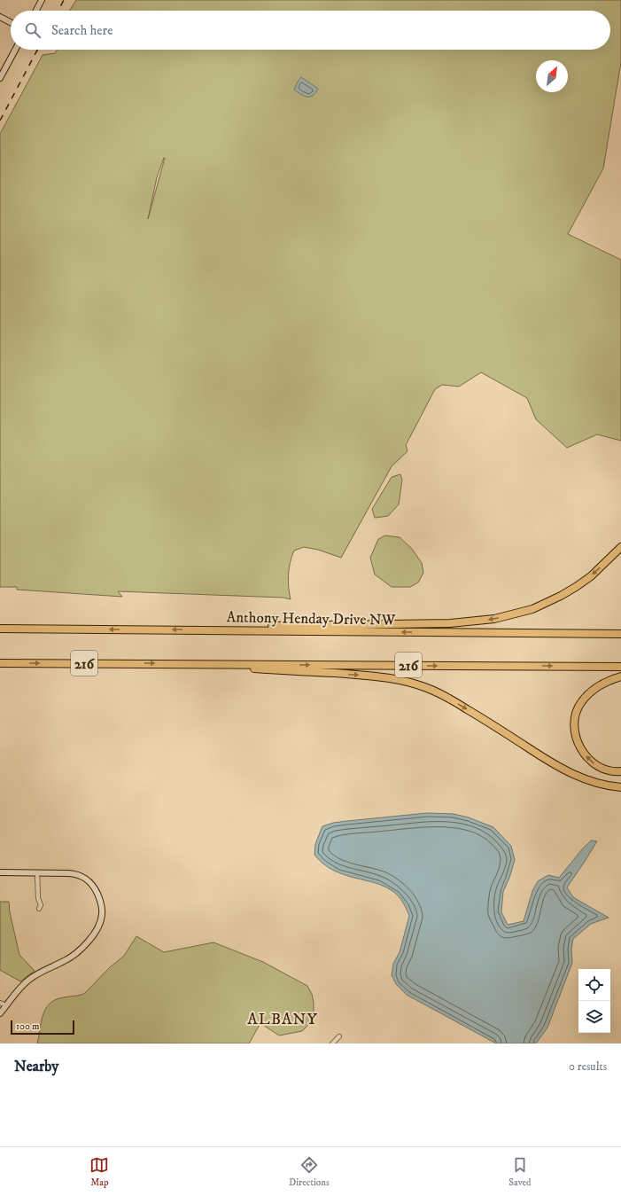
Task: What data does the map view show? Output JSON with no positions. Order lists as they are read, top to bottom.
{
  "streets": {
    "highway": ["Anthony Henday Drive NW", "216"]
  },
  "districts": ["ALBANY"],
  "scale_bar": "100 m",
  "north": "top right",
  "page": {
    "search": "Search here",
    "scale": "100 m",
    "heading": ["Nearby", "0 results"],
    "nav": ["Map", "Directions", "Saved"]
  }
}
